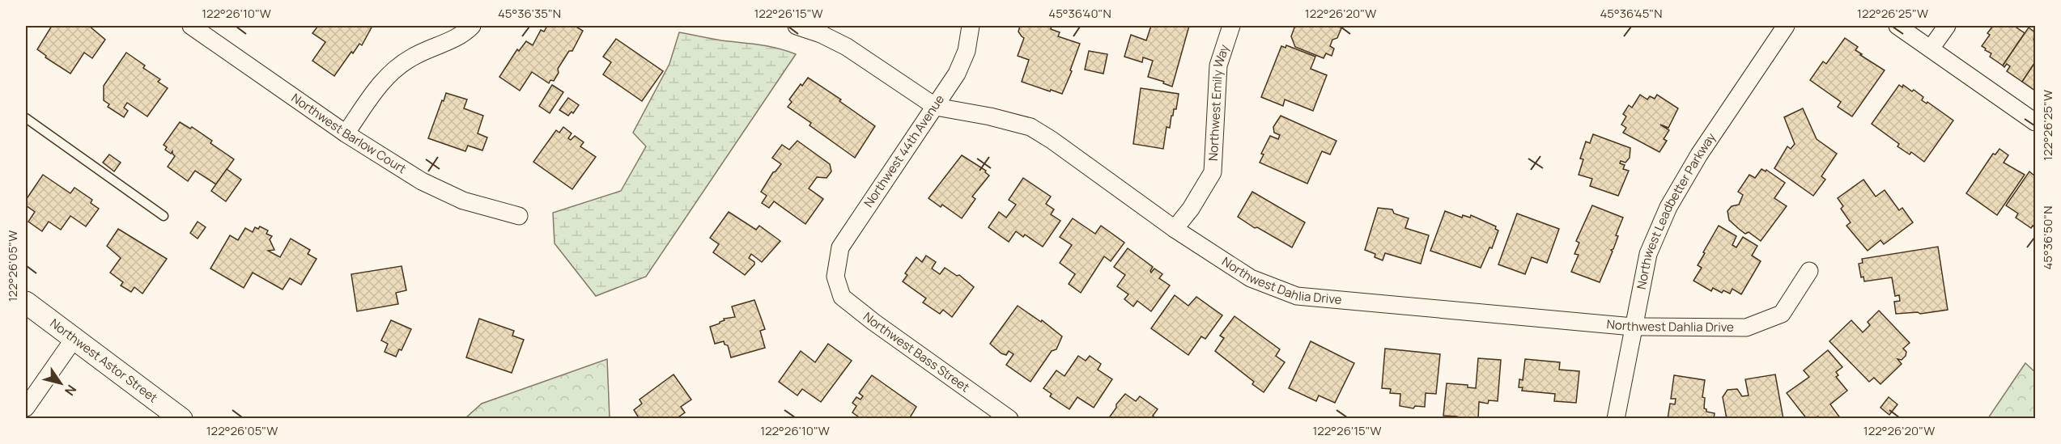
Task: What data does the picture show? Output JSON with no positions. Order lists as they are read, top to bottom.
{
  "streets": {
    "street": [
      "Northwest Emily Way",
      "Northwest Barlow Court",
      "Northwest 44th Avenue",
      "Northwest Leadbetter Parkway",
      "Northwest Dahlia Drive",
      "Northwest Bass Street",
      "Northwest Astor Street"
    ]
  },
  "crossings": [
    ["Northwest Emily Way", "Northwest Dahlia Drive"],
    ["Northwest 44th Avenue", "Northwest Dahlia Drive"],
    ["Northwest 44th Avenue", "Northwest Bass Street"],
    ["Northwest Leadbetter Parkway", "Northwest Dahlia Drive"]
  ],
  "north": "bottom right",
  "coordinates": [
    "122°26'10\"W",
    "45°36'35\"N",
    "122°26'15\"W",
    "45°36'40\"N",
    "122°26'20\"W",
    "45°36'45\"N",
    "122°26'25\"W",
    "45°36'50\"N",
    "122°26'05\"W"
  ]
}
